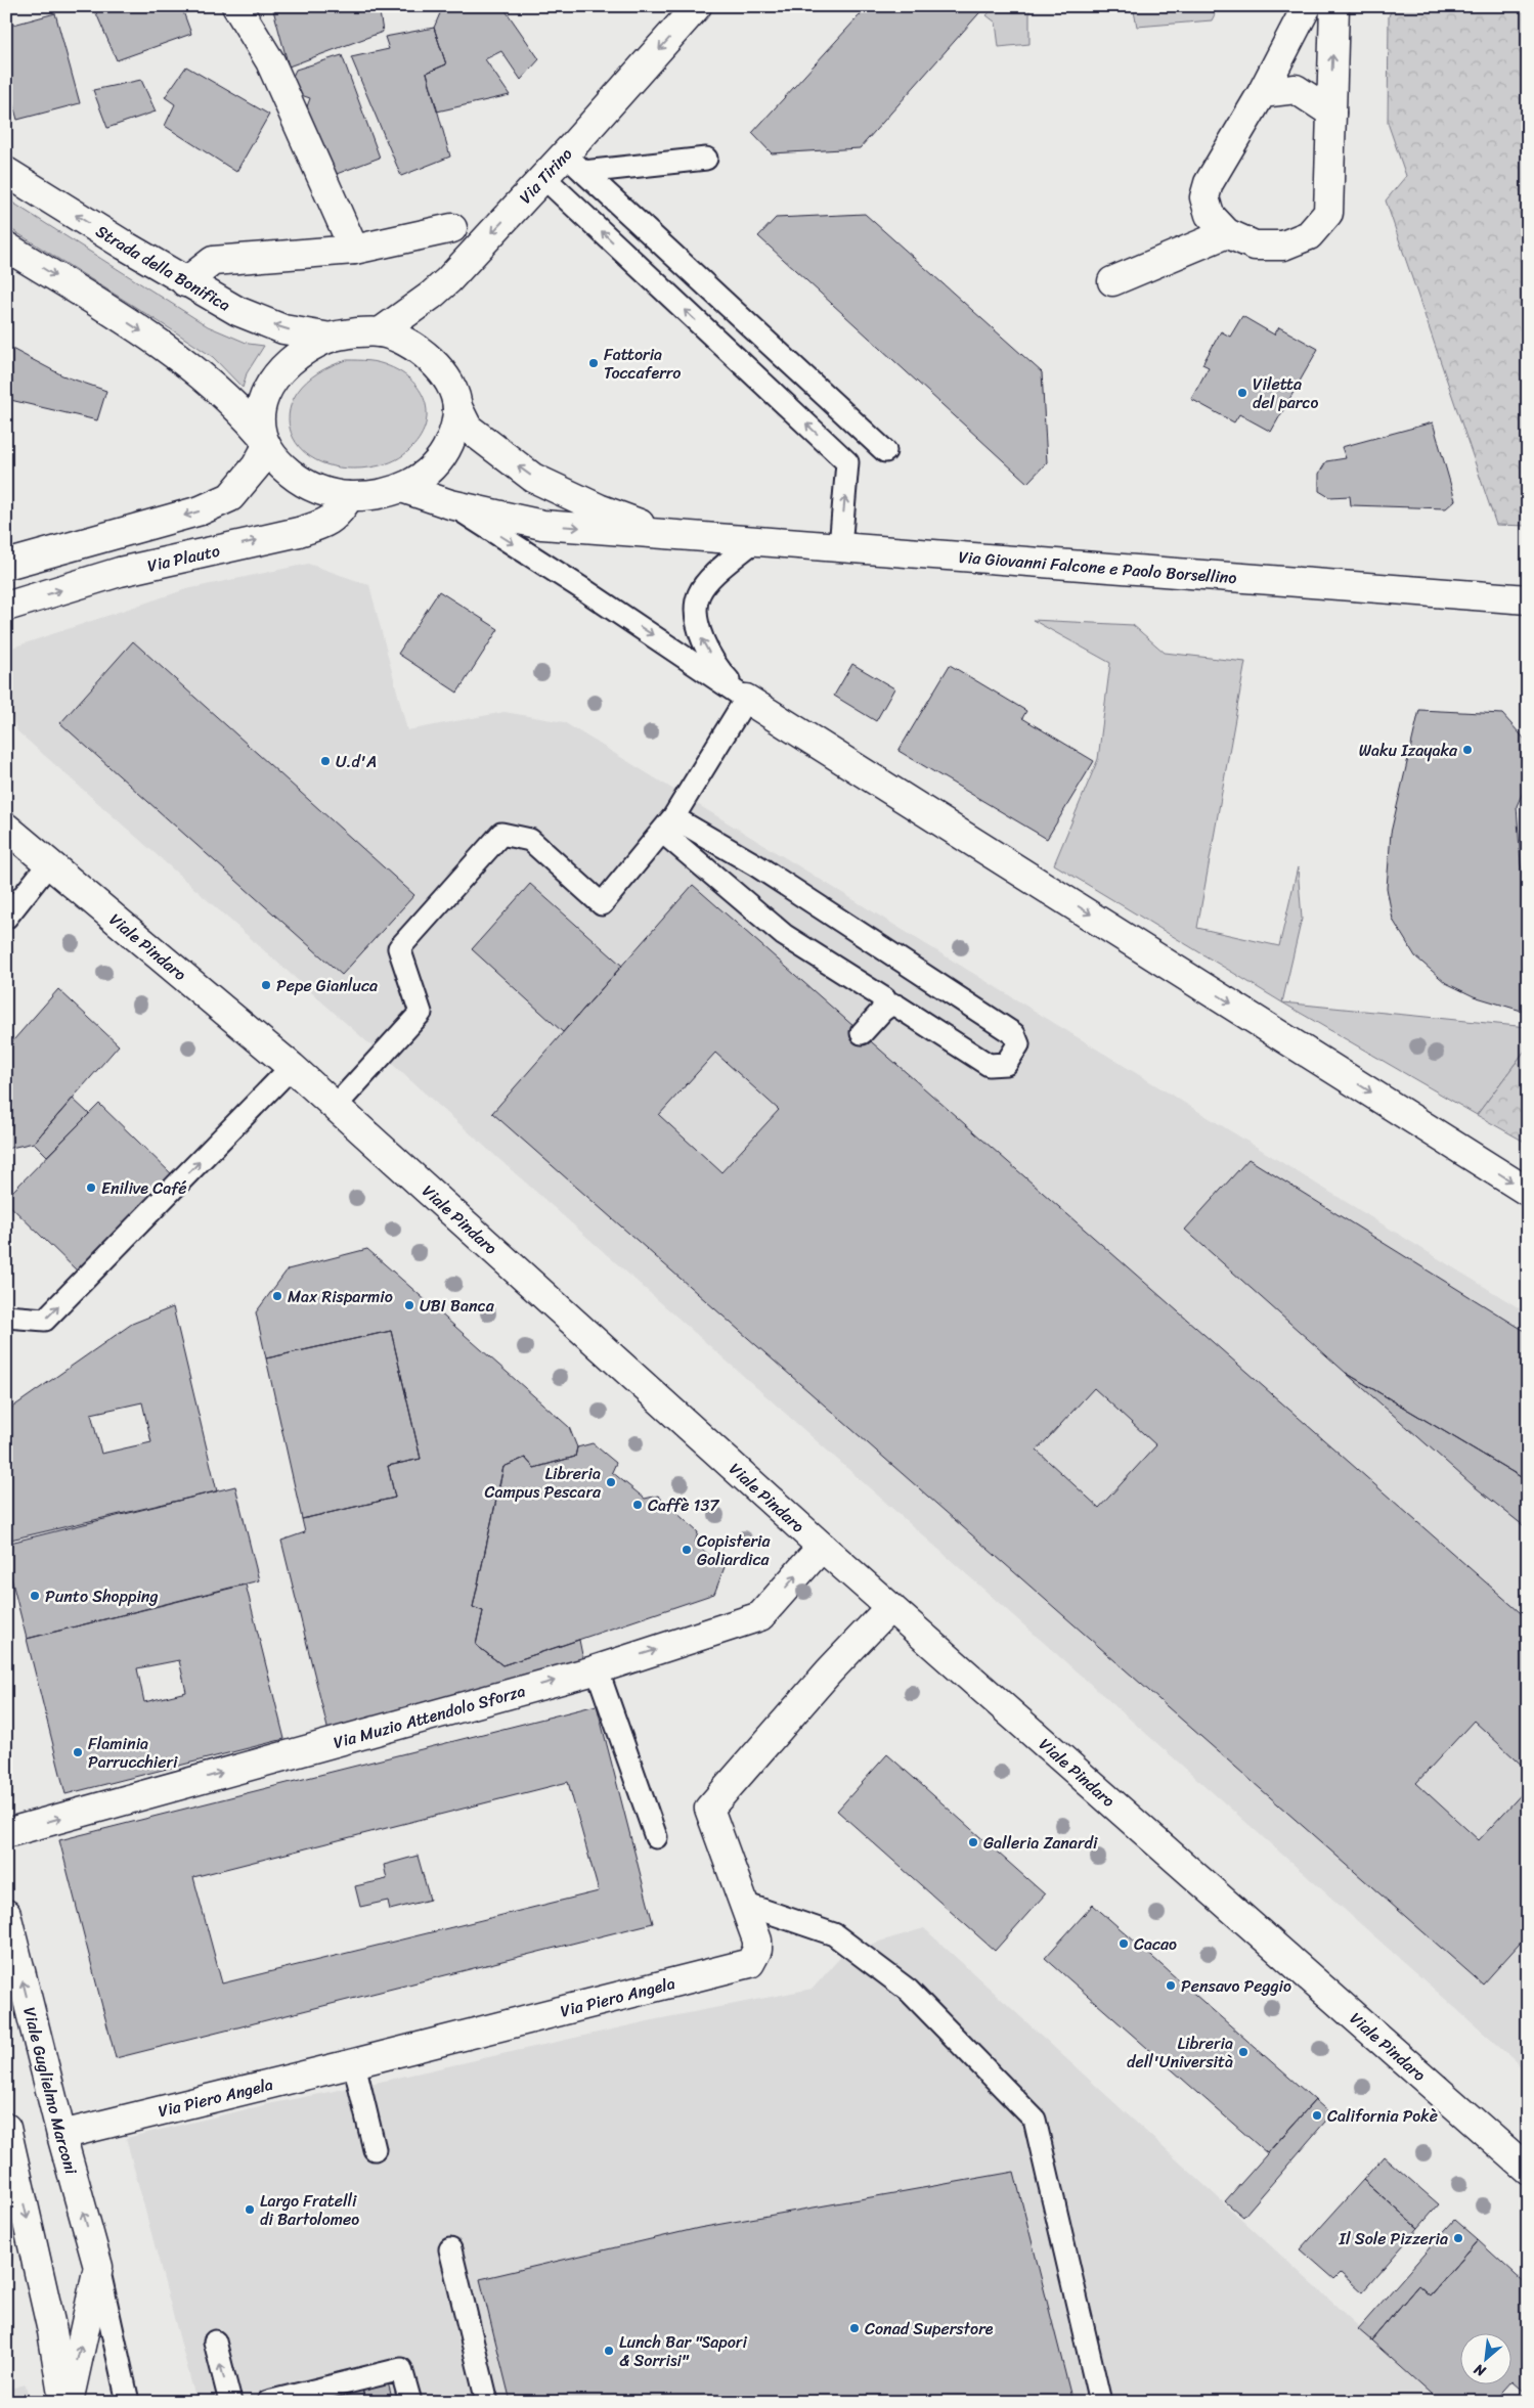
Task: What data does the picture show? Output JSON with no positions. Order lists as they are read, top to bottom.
{
  "streets": {
    "street": [
      "Via Tirino",
      "Strada della Bonifica",
      "Via Plauto",
      "Via Giovanni Falcone e Paolo Borsellino",
      "Viale Pindaro",
      "Via Muzio Attendolo Sforza",
      "Via Piero Angela",
      "Viale Guglielmo Marconi"
    ]
  },
  "crossings": [
    ["Via Tirino", "Strada della Bonifica"],
    ["Via Tirino", "Via Plauto"],
    ["Via Tirino", "Via Giovanni Falcone e Paolo Borsellino"],
    ["Strada della Bonifica", "Via Plauto"],
    ["Strada della Bonifica", "Via Giovanni Falcone e Paolo Borsellino"],
    ["Via Plauto", "Via Giovanni Falcone e Paolo Borsellino"],
    ["Viale Pindaro", "Via Muzio Attendolo Sforza"],
    ["Viale Pindaro", "Via Piero Angela"],
    ["Via Piero Angela", "Viale Guglielmo Marconi"]
  ],
  "one_way": ["Via Tirino", "Via Muzio Attendolo Sforza"],
  "places": [
    "Fattoria Toccaferro",
    "Viletta del parco",
    "Waku Izayaka",
    "U.d'A",
    "Pepe Gianluca",
    "Enilive Café",
    "Max Risparmio",
    "UBI Banca",
    "Libreria Campus Pescara",
    "Caffè 137",
    "Copisteria Goliardica",
    "Punto Shopping",
    "Flaminia Parrucchieri",
    "Galleria Zanardi",
    "Cacao",
    "Pensavo Peggio",
    "Libreria dell'Università",
    "California Pokè",
    "Largo Fratelli di Bartolomeo",
    "Il Sole Pizzeria",
    "Conad Superstore",
    "Lunch Bar \"Sapori & Sorrisi\""
  ],
  "north": "bottom left"
}
